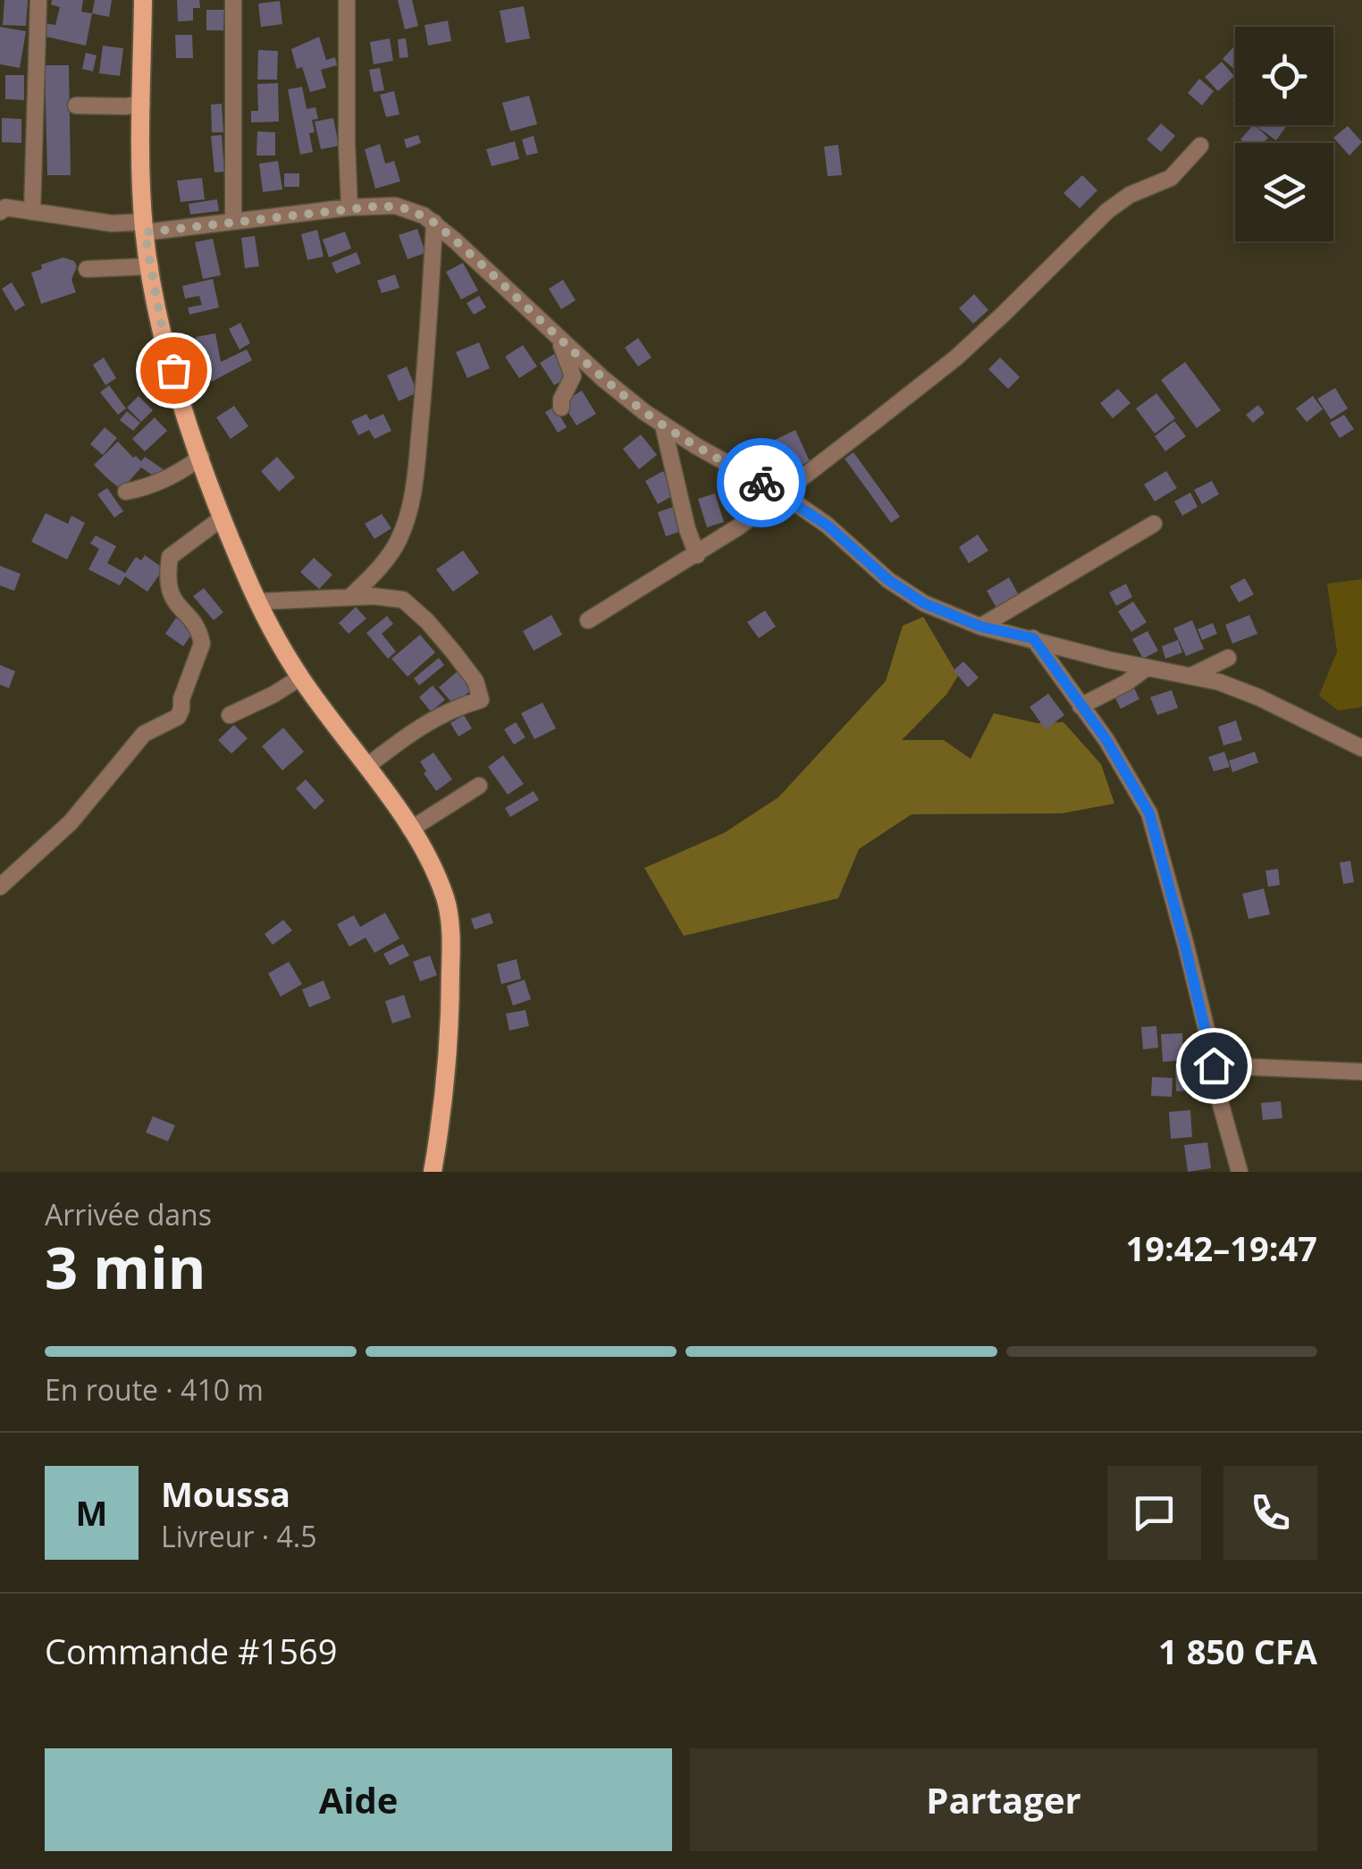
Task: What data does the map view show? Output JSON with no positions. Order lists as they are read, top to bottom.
{
  "page": {
    "heading": ["3 min", "Arrivée dans", "19:42–19:47"],
    "panel": [
      "Moussa",
      "Livreur · 4.5",
      "Commande #1569",
      "1 850 CFA"
    ],
    "bar": "En route · 410 m",
    "round": "M",
    "buttons": ["Aide", "Partager"]
  }
}
